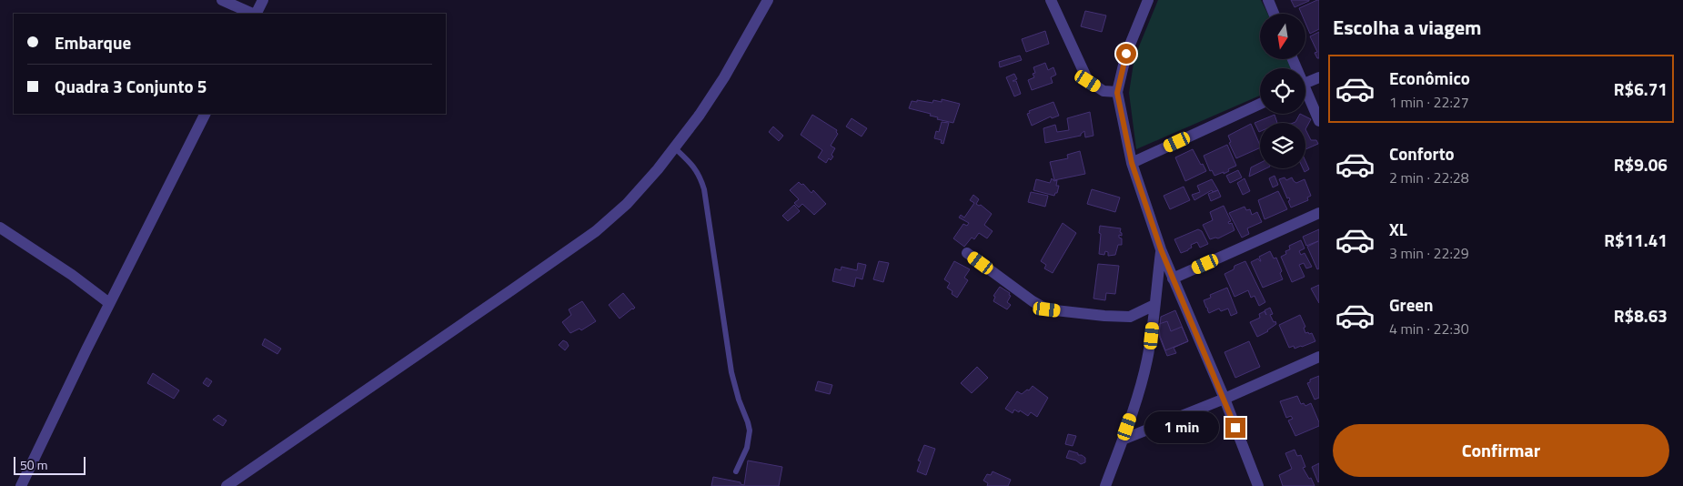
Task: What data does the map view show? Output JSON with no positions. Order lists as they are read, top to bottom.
{
  "scale_bar": "50 m",
  "north": "bottom",
  "page": {
    "heading": "Escolha a viagem",
    "banner": ["Embarque", "Quadra 3 Conjunto 5"],
    "list": [
      {
        "name": "Econômico",
        "note": "1 min · 22:27",
        "value": "R$6.71"
      },
      {
        "name": "Conforto",
        "note": "2 min · 22:28",
        "value": "R$9.06"
      },
      {
        "name": "XL",
        "note": "3 min · 22:29",
        "value": "R$11.41"
      },
      {
        "name": "Green",
        "note": "4 min · 22:30",
        "value": "R$8.63"
      }
    ],
    "bubble": "1 min",
    "buttons": "Confirmar",
    "scale": "50 m"
  }
}
